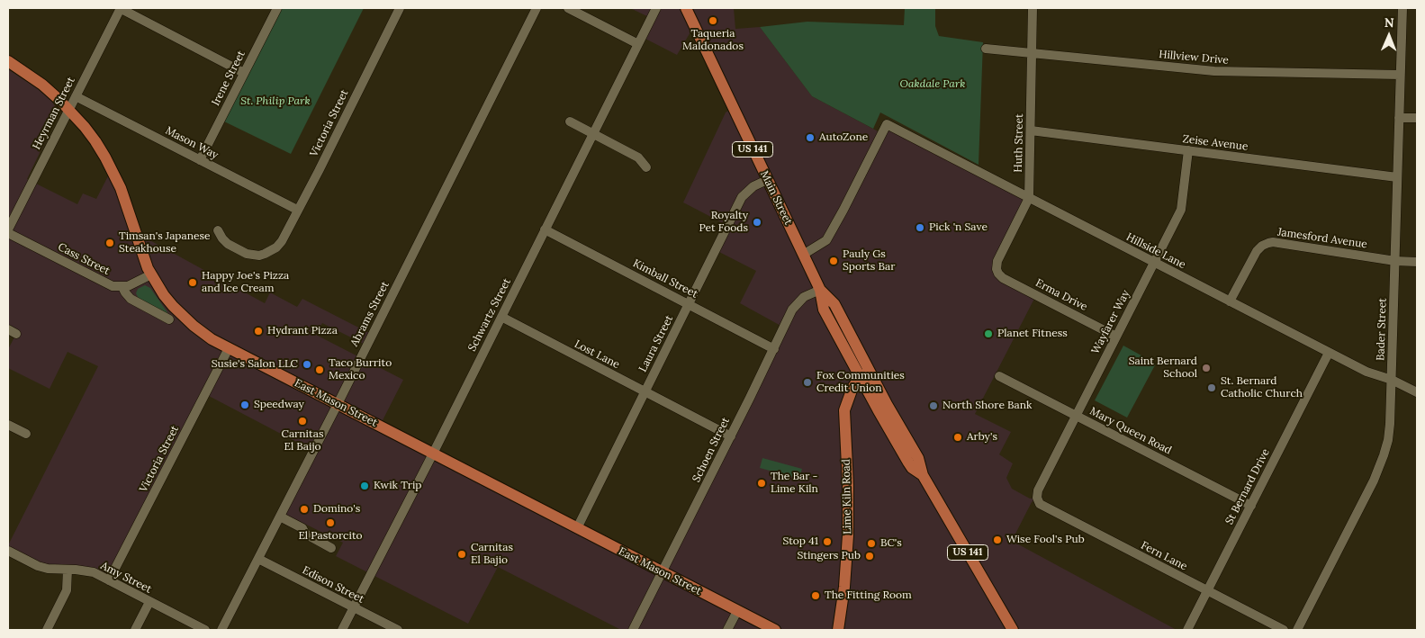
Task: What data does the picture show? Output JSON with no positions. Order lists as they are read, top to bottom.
{
  "streets": {
    "main road": [
      "US 141",
      "Main Street",
      "East Mason Street",
      "Lime Kiln Road"
    ],
    "street": [
      "Hillview Drive",
      "Irene Street",
      "Heyrman Street",
      "Victoria Street",
      "Mason Way",
      "Huth Street",
      "Zeise Avenue",
      "Jamesford Avenue",
      "Hillside Lane",
      "Cass Street",
      "Kimball Street",
      "Erma Drive",
      "Abrams Street",
      "Schwartz Street",
      "Wayfarer Way",
      "Bader Street",
      "Laura Street",
      "Lost Lane",
      "Mary Queen Road",
      "Schoen Street",
      "St Bernard Drive",
      "Fern Lane",
      "Amy Street",
      "Edison Street"
    ]
  },
  "crossings": [
    ["Hillview Drive", "Huth Street"],
    ["Hillview Drive", "Bader Street"],
    ["Irene Street", "Mason Way"],
    ["Heyrman Street", "Mason Way"],
    ["Heyrman Street", "East Mason Street"],
    ["Victoria Street", "Mason Way"],
    ["Victoria Street", "East Mason Street"],
    ["Victoria Street", "Amy Street"],
    ["Huth Street", "Zeise Avenue"],
    ["Huth Street", "Hillside Lane"],
    ["Huth Street", "Erma Drive"],
    ["Zeise Avenue", "Wayfarer Way"],
    ["Zeise Avenue", "Bader Street"],
    ["Main Street", "Hillside Lane"],
    ["Main Street", "Laura Street"],
    ["Main Street", "Schoen Street"],
    ["Main Street", "Lime Kiln Road"],
    ["Jamesford Avenue", "Hillside Lane"],
    ["Jamesford Avenue", "Bader Street"],
    ["Hillside Lane", "Wayfarer Way"],
    ["Hillside Lane", "Bader Street"],
    ["Hillside Lane", "St Bernard Drive"],
    ["Kimball Street", "Schwartz Street"],
    ["Kimball Street", "Laura Street"],
    ["Kimball Street", "Schoen Street"],
    ["Erma Drive", "Wayfarer Way"],
    ["Abrams Street", "East Mason Street"],
    ["Abrams Street", "Edison Street"],
    ["Schwartz Street", "Lost Lane"],
    ["Schwartz Street", "East Mason Street"],
    ["Schwartz Street", "Edison Street"],
    ["Wayfarer Way", "Mary Queen Road"],
    ["Wayfarer Way", "Fern Lane"],
    ["Laura Street", "Lost Lane"],
    ["Laura Street", "East Mason Street"],
    ["Lost Lane", "Schoen Street"],
    ["East Mason Street", "Schoen Street"],
    ["Mary Queen Road", "St Bernard Drive"],
    ["St Bernard Drive", "Fern Lane"]
  ],
  "parks": ["Oakdale Park", "St. Philip Park"],
  "places": [
    "Taqueria Maldonados",
    "AutoZone",
    "Royalty Pet Foods",
    "Pick 'n Save",
    "Timsan's Japanese Steakhouse",
    "Pauly Gs Sports Bar",
    "Happy Joe's Pizza and Ice Cream",
    "Hydrant Pizza",
    "Planet Fitness",
    "Susie's Salon LLC",
    "Saint Bernard School",
    "Taco Burrito Mexico",
    "Fox Communities Credit Union",
    "St. Bernard Catholic Church",
    "Speedway",
    "North Shore Bank",
    "Carnitas El Baijo",
    "Arby's",
    "The Bar - Lime Kiln",
    "Kwik Trip",
    "Domino's",
    "El Pastorcito",
    "Wise Fool's Pub",
    "Stop 41",
    "BC's",
    "Carnitas El Bajio",
    "Stingers Pub",
    "The Fitting Room"
  ],
  "north": "top"
}
